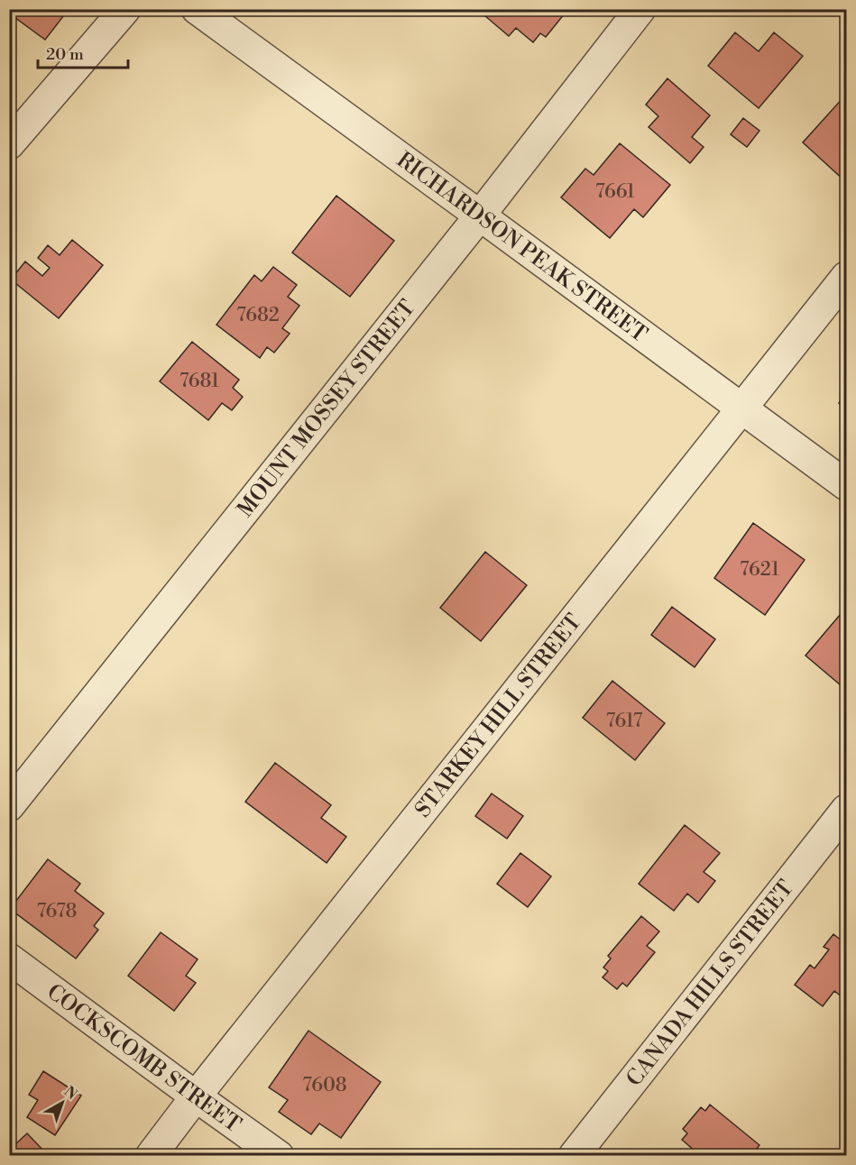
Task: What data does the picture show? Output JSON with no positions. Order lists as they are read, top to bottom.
{
  "streets": {
    "street": [
      "RICHARDSON PEAK STREET",
      "MOUNT MOSSEY STREET",
      "STARKEY HILL STREET",
      "CANADA HILLS STREET",
      "COCKSCOMB STREET"
    ]
  },
  "crossings": [
    ["RICHARDSON PEAK STREET", "MOUNT MOSSEY STREET"],
    ["RICHARDSON PEAK STREET", "STARKEY HILL STREET"],
    ["STARKEY HILL STREET", "COCKSCOMB STREET"]
  ],
  "house_numbers": [
    "7661",
    "7682",
    "7681",
    "7621",
    "7617",
    "7678",
    "7608"
  ],
  "scale_bar": "20 m",
  "north": "top right"
}
